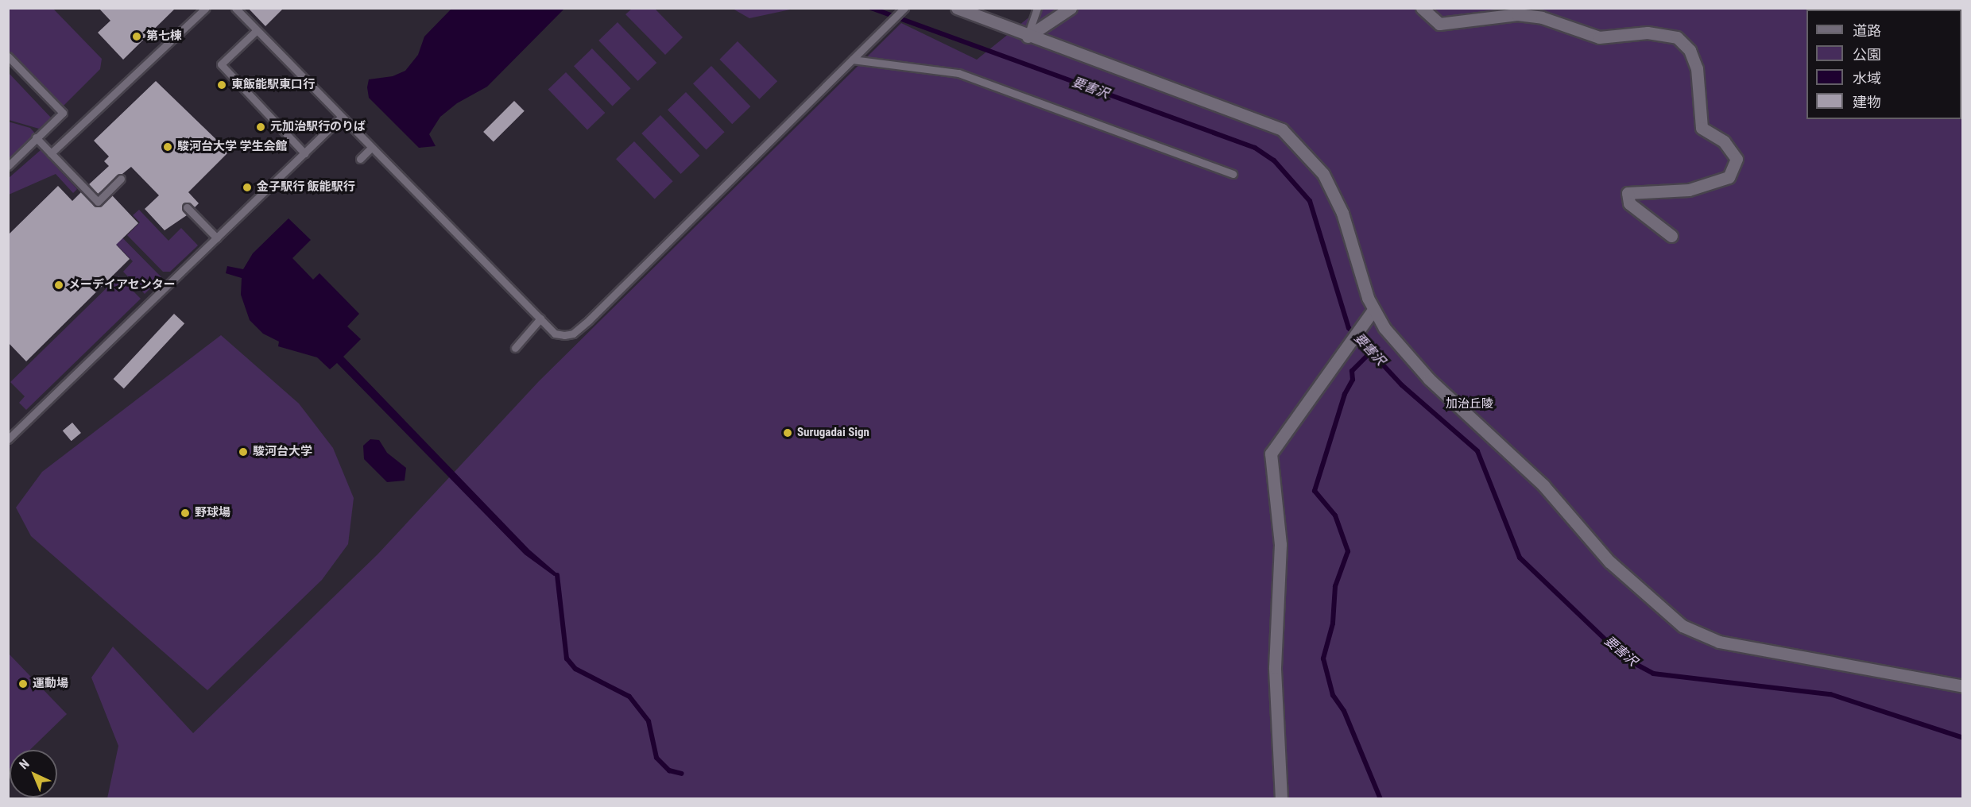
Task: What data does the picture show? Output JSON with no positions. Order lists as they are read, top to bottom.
{
  "water": ["要害沢"],
  "parks": ["加治丘陵"],
  "places": [
    "第七棟",
    "東飯能駅東口行",
    "元加治駅行のりば",
    "駿河台大学 学生会館",
    "金子駅行 飯能駅行",
    "メーデイアセンター",
    "Surugadai Sign",
    "駿河台大学",
    "野球場",
    "運動場"
  ],
  "legend": [
    "道路",
    "公園",
    "水域",
    "建物"
  ],
  "north": "top left"
}
